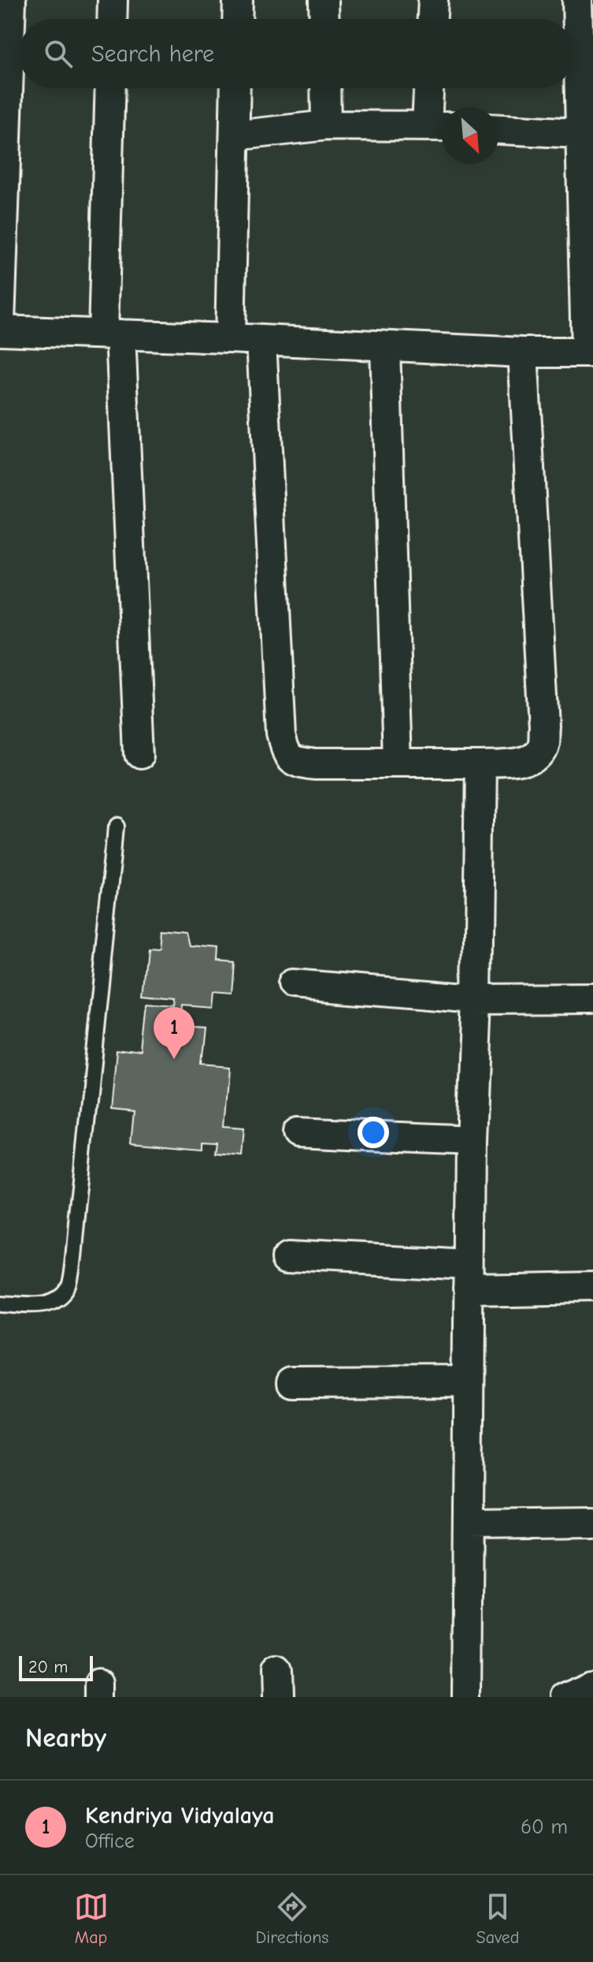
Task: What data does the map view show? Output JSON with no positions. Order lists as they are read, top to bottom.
{
  "scale_bar": "20 m",
  "north": "bottom right",
  "page": {
    "search": "Search here",
    "pins": "1",
    "scale": "20 m",
    "heading": "Nearby",
    "list": [
      {
        "mark": "1",
        "name": "Kendriya Vidyalaya",
        "note": "Office",
        "value": "60 m"
      }
    ],
    "nav": ["Map", "Directions", "Saved"]
  }
}
